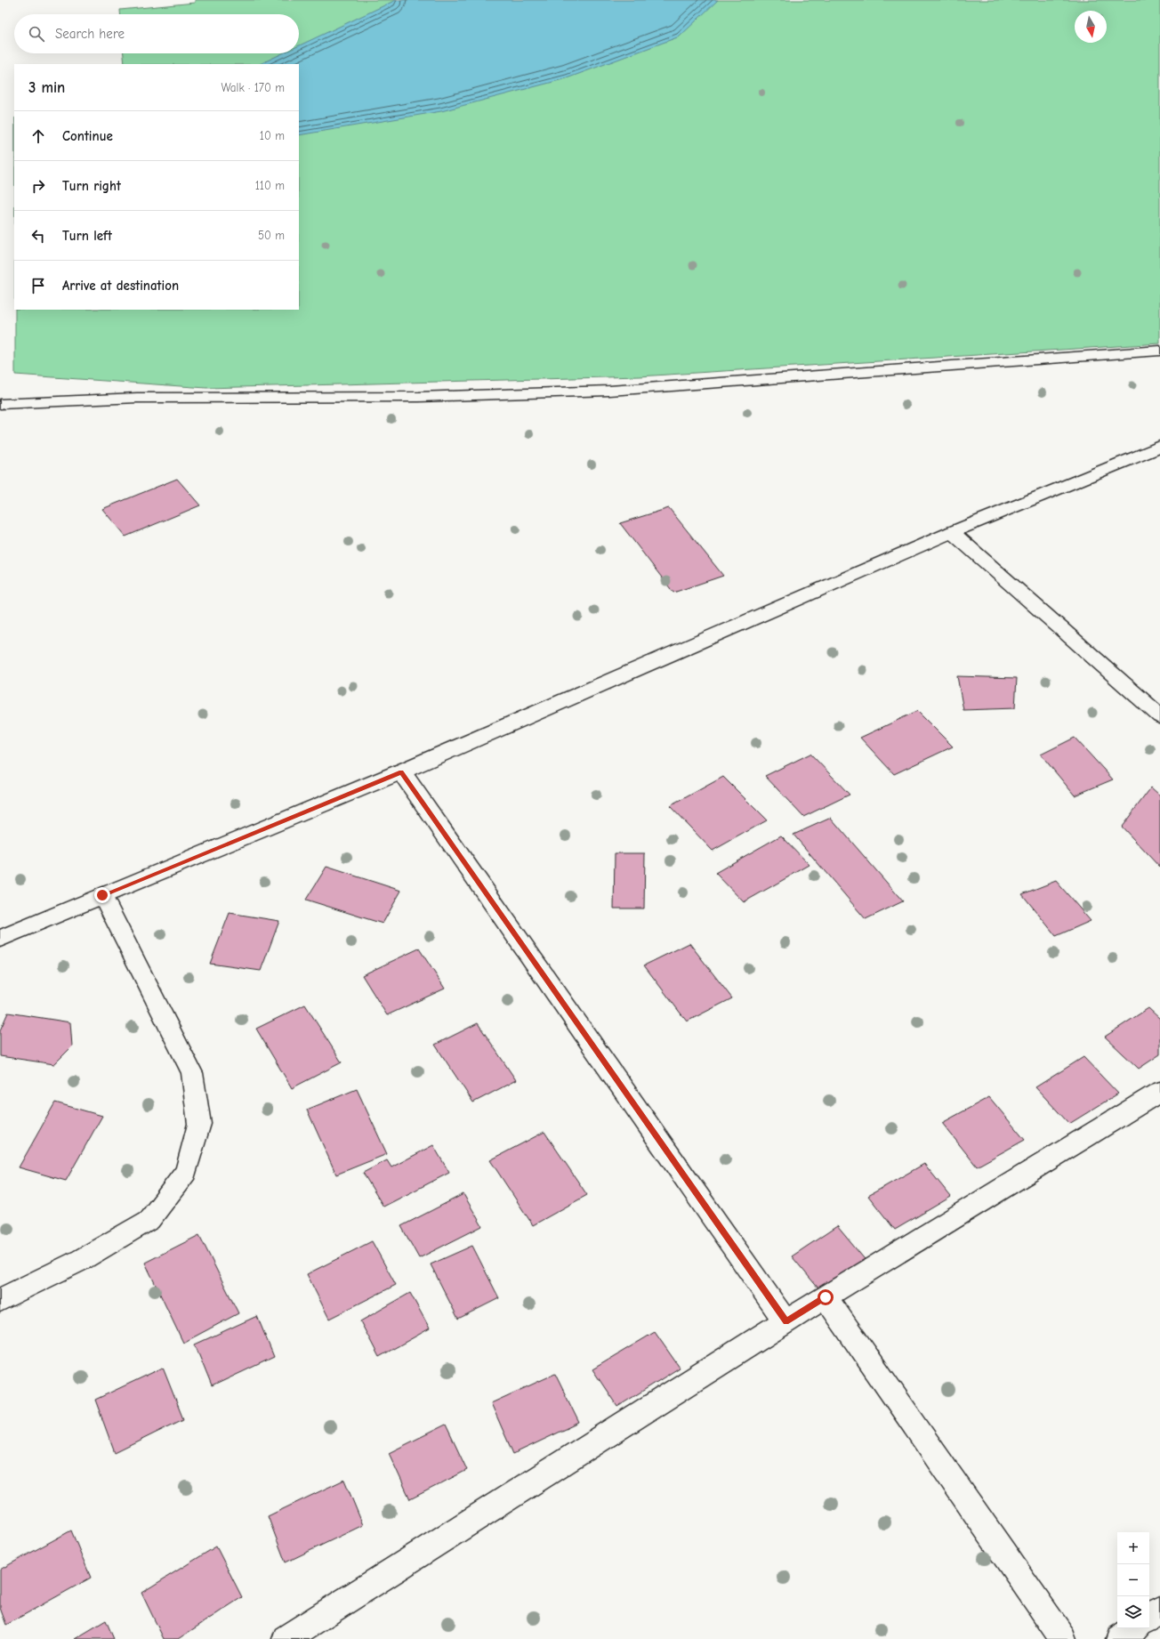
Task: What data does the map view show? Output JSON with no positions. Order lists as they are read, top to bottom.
{
  "north": "bottom",
  "page": {
    "search": "Search here",
    "heading": ["3 min", "Walk · 170 m"],
    "list": [
      ["Continue", "10 m"],
      ["Turn right", "110 m"],
      ["Turn left", "50 m"],
      "Arrive at destination"
    ],
    "map_buttons": ["+", "−"]
  }
}
